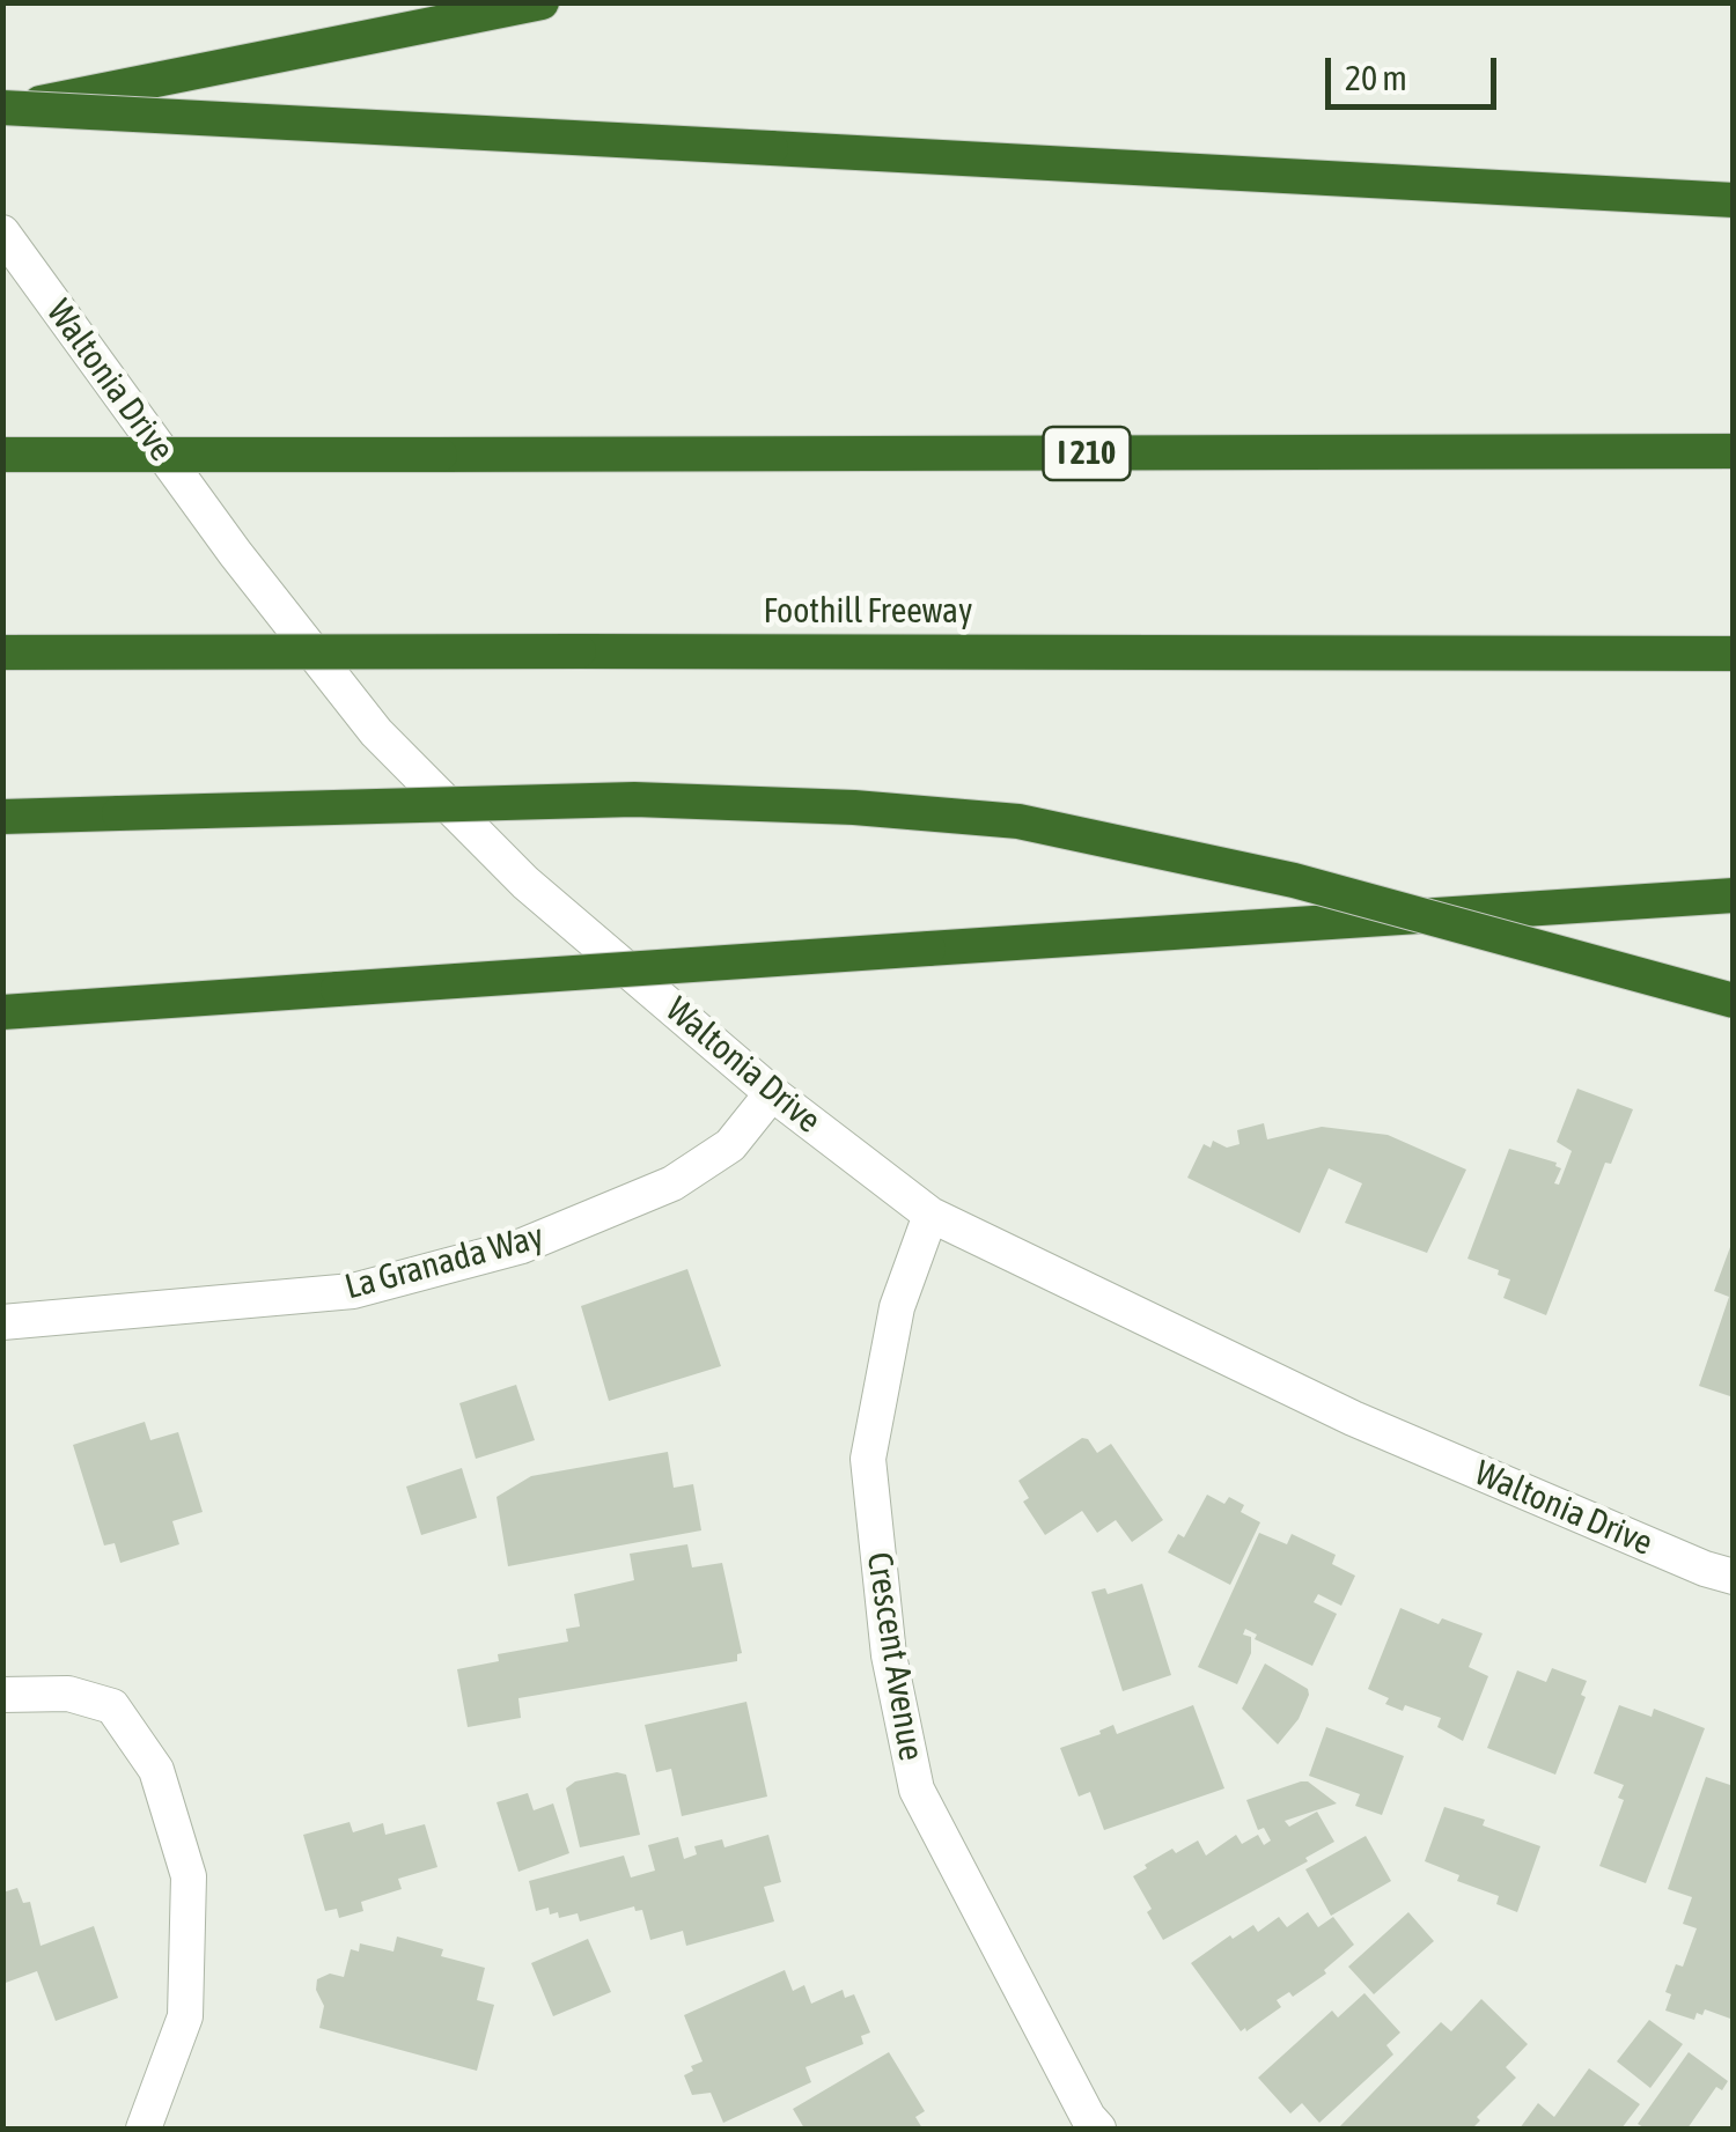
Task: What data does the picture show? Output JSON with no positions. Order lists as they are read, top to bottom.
{
  "streets": {
    "highway": ["I 210", "Foothill Freeway"],
    "street": ["Waltonia Drive", "La Granada Way", "Crescent Avenue"]
  },
  "crossings": [
    ["Waltonia Drive", "La Granada Way"],
    ["Waltonia Drive", "Crescent Avenue"]
  ],
  "scale_bar": "20 m"
}
